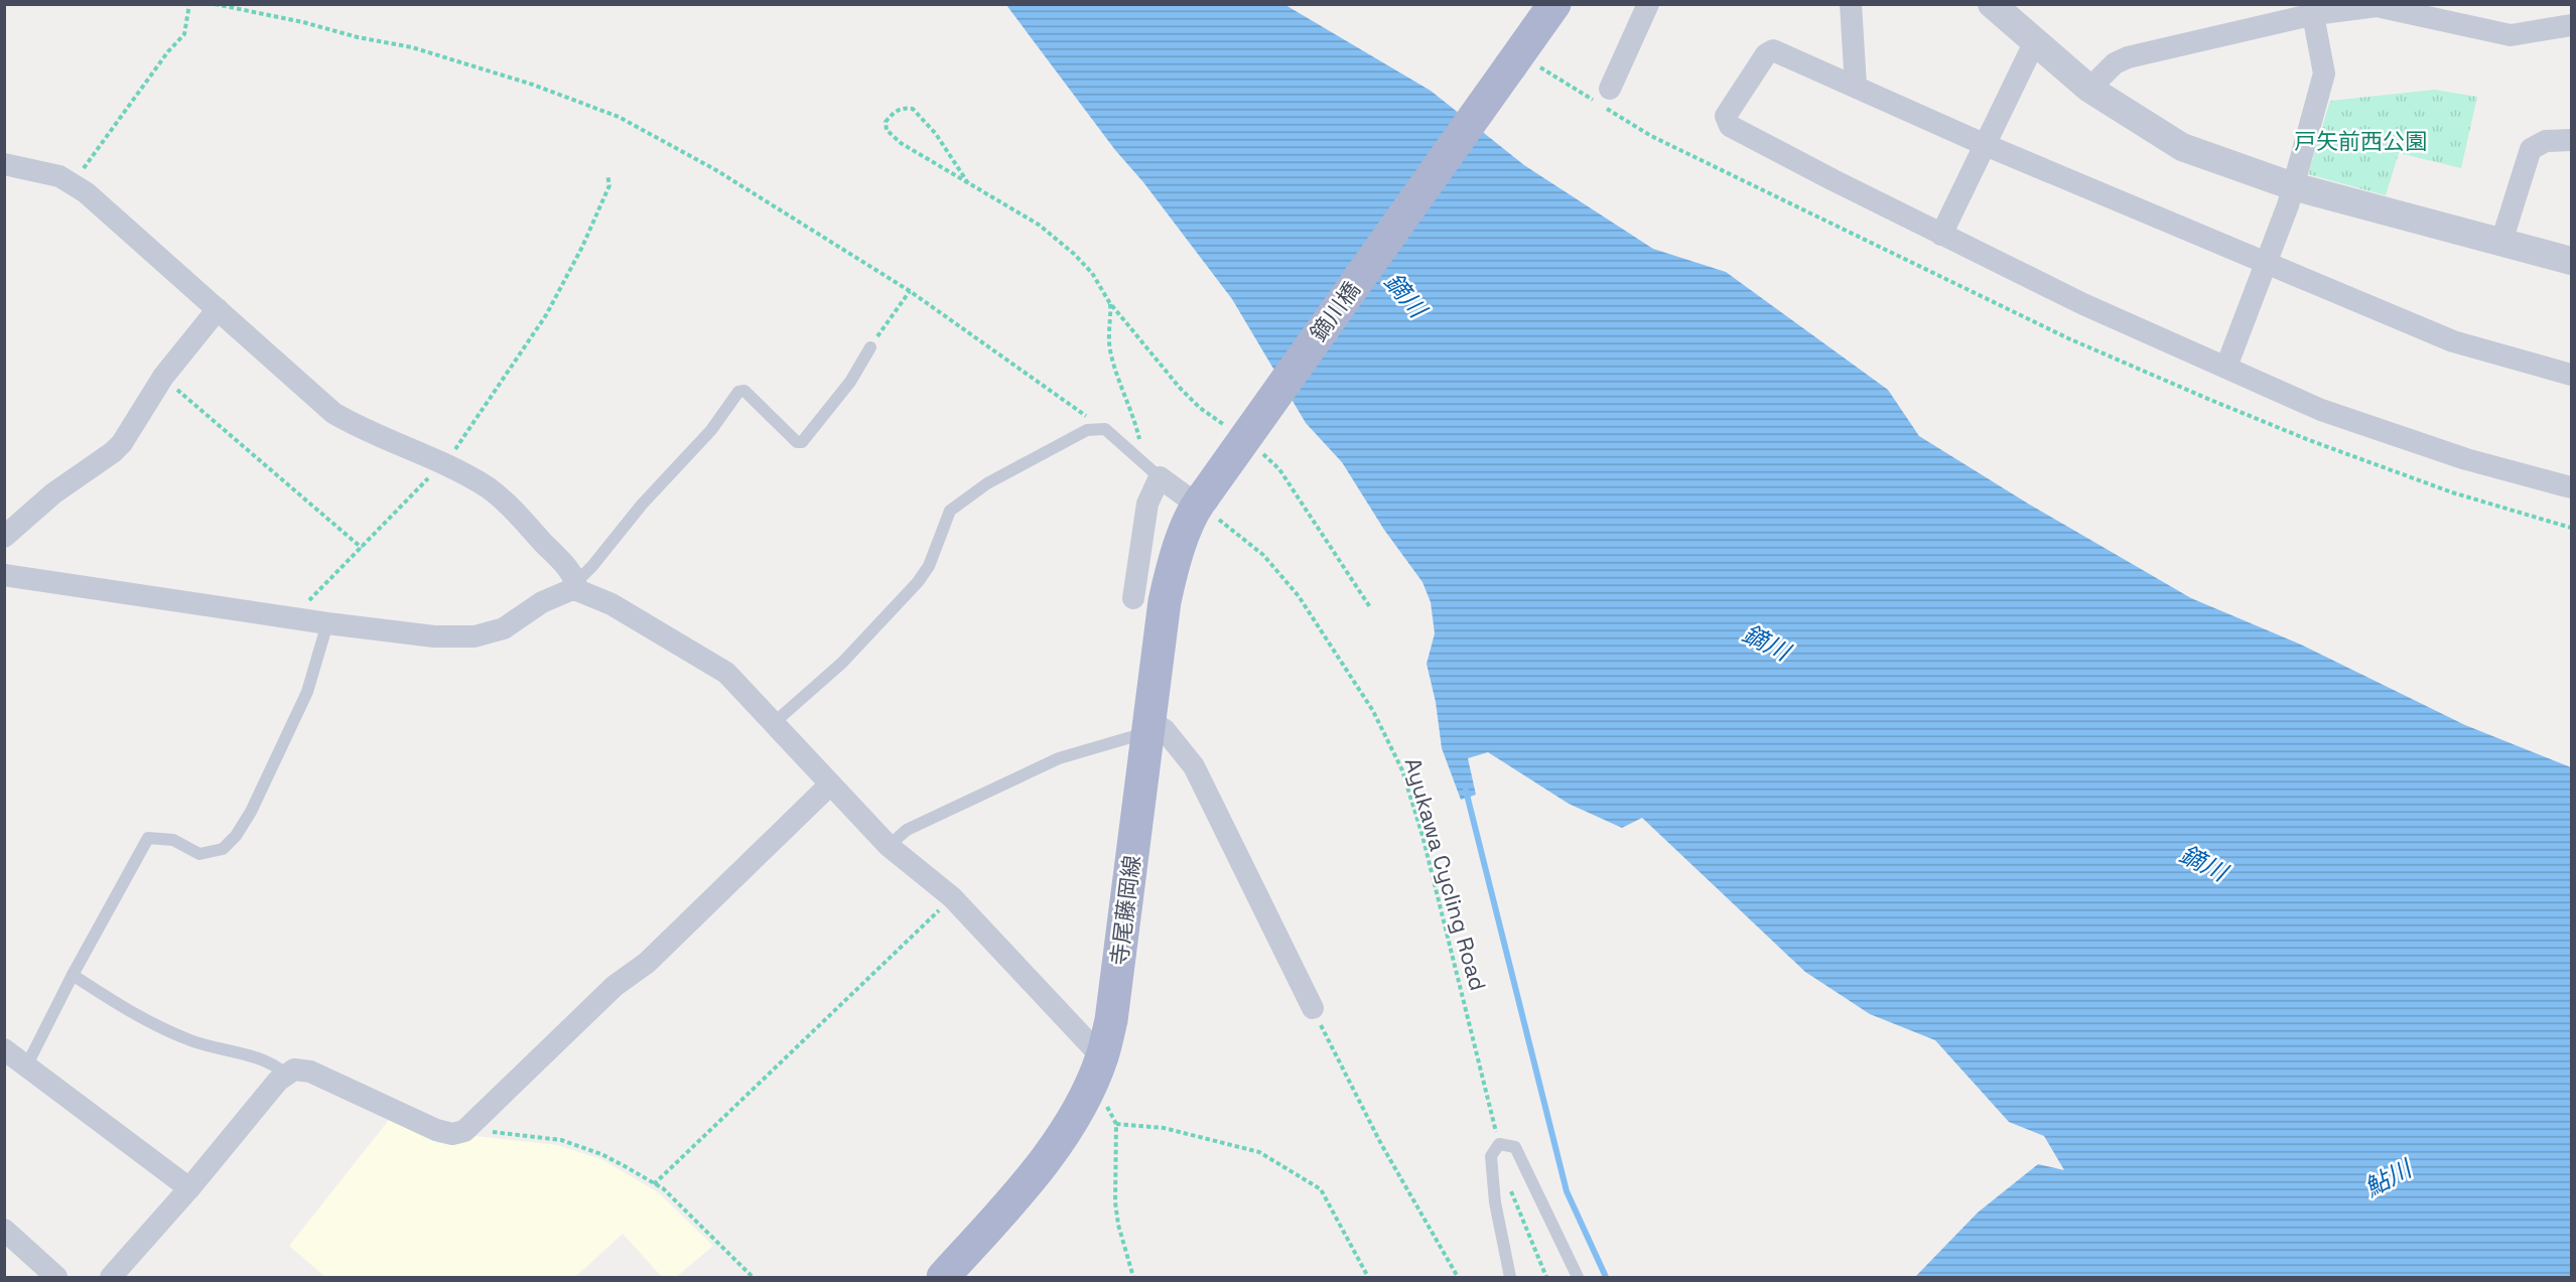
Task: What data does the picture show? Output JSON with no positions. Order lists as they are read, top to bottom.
{
  "streets": {
    "main road": ["鏑川橋", "寺尾藤岡線"],
    "path": ["Ayukawa Cycling Road"]
  },
  "crossings": [
    ["鏑川橋", "Ayukawa Cycling Road"],
    ["鏑川橋", "寺尾藤岡線"],
    ["Ayukawa Cycling Road", "寺尾藤岡線"]
  ],
  "water": ["鏑川", "鮎川"],
  "parks": ["戸矢前西公園"]
}
